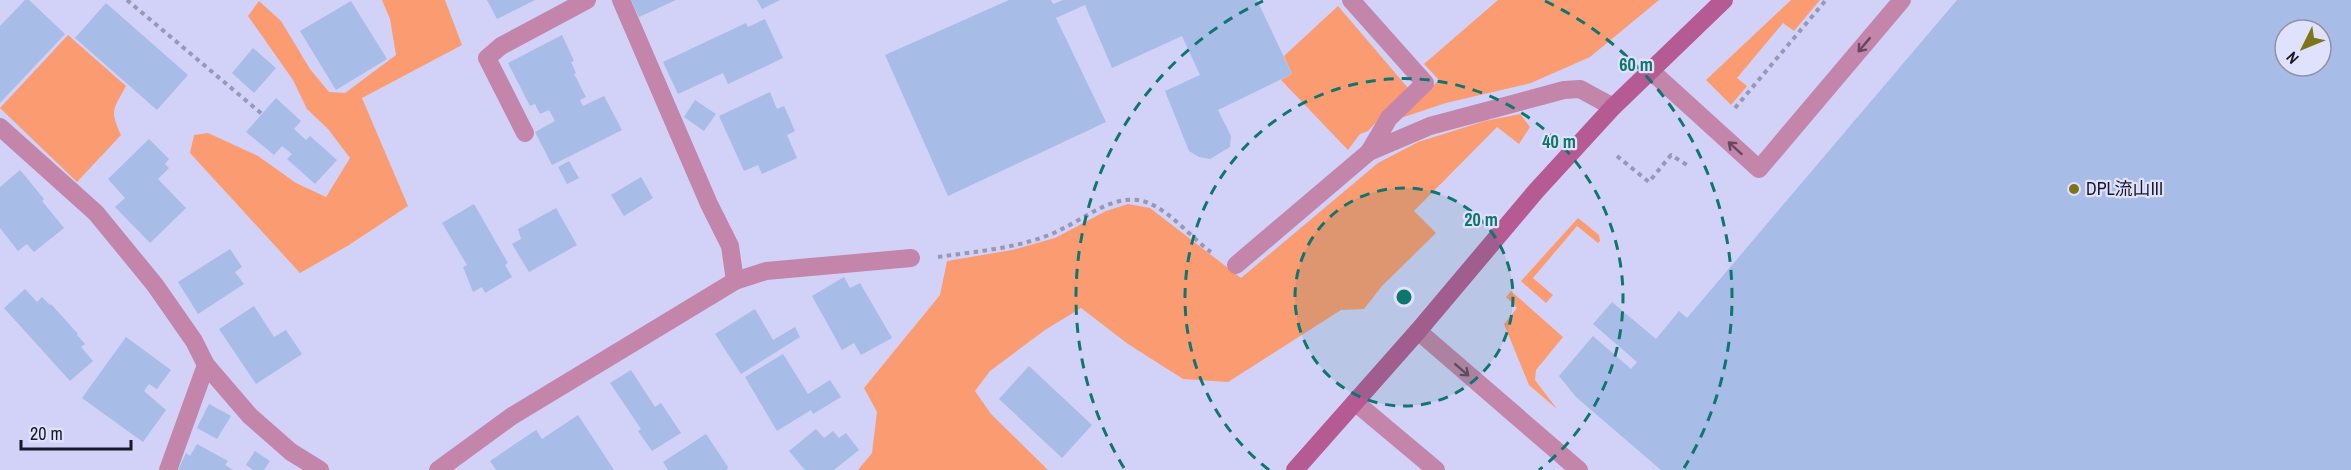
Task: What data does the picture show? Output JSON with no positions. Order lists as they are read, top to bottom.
{
  "places": ["DPL流山III"],
  "scale_bar": "20 m",
  "north": "bottom left",
  "rings": ["60 m", "40 m", "20 m"]
}
